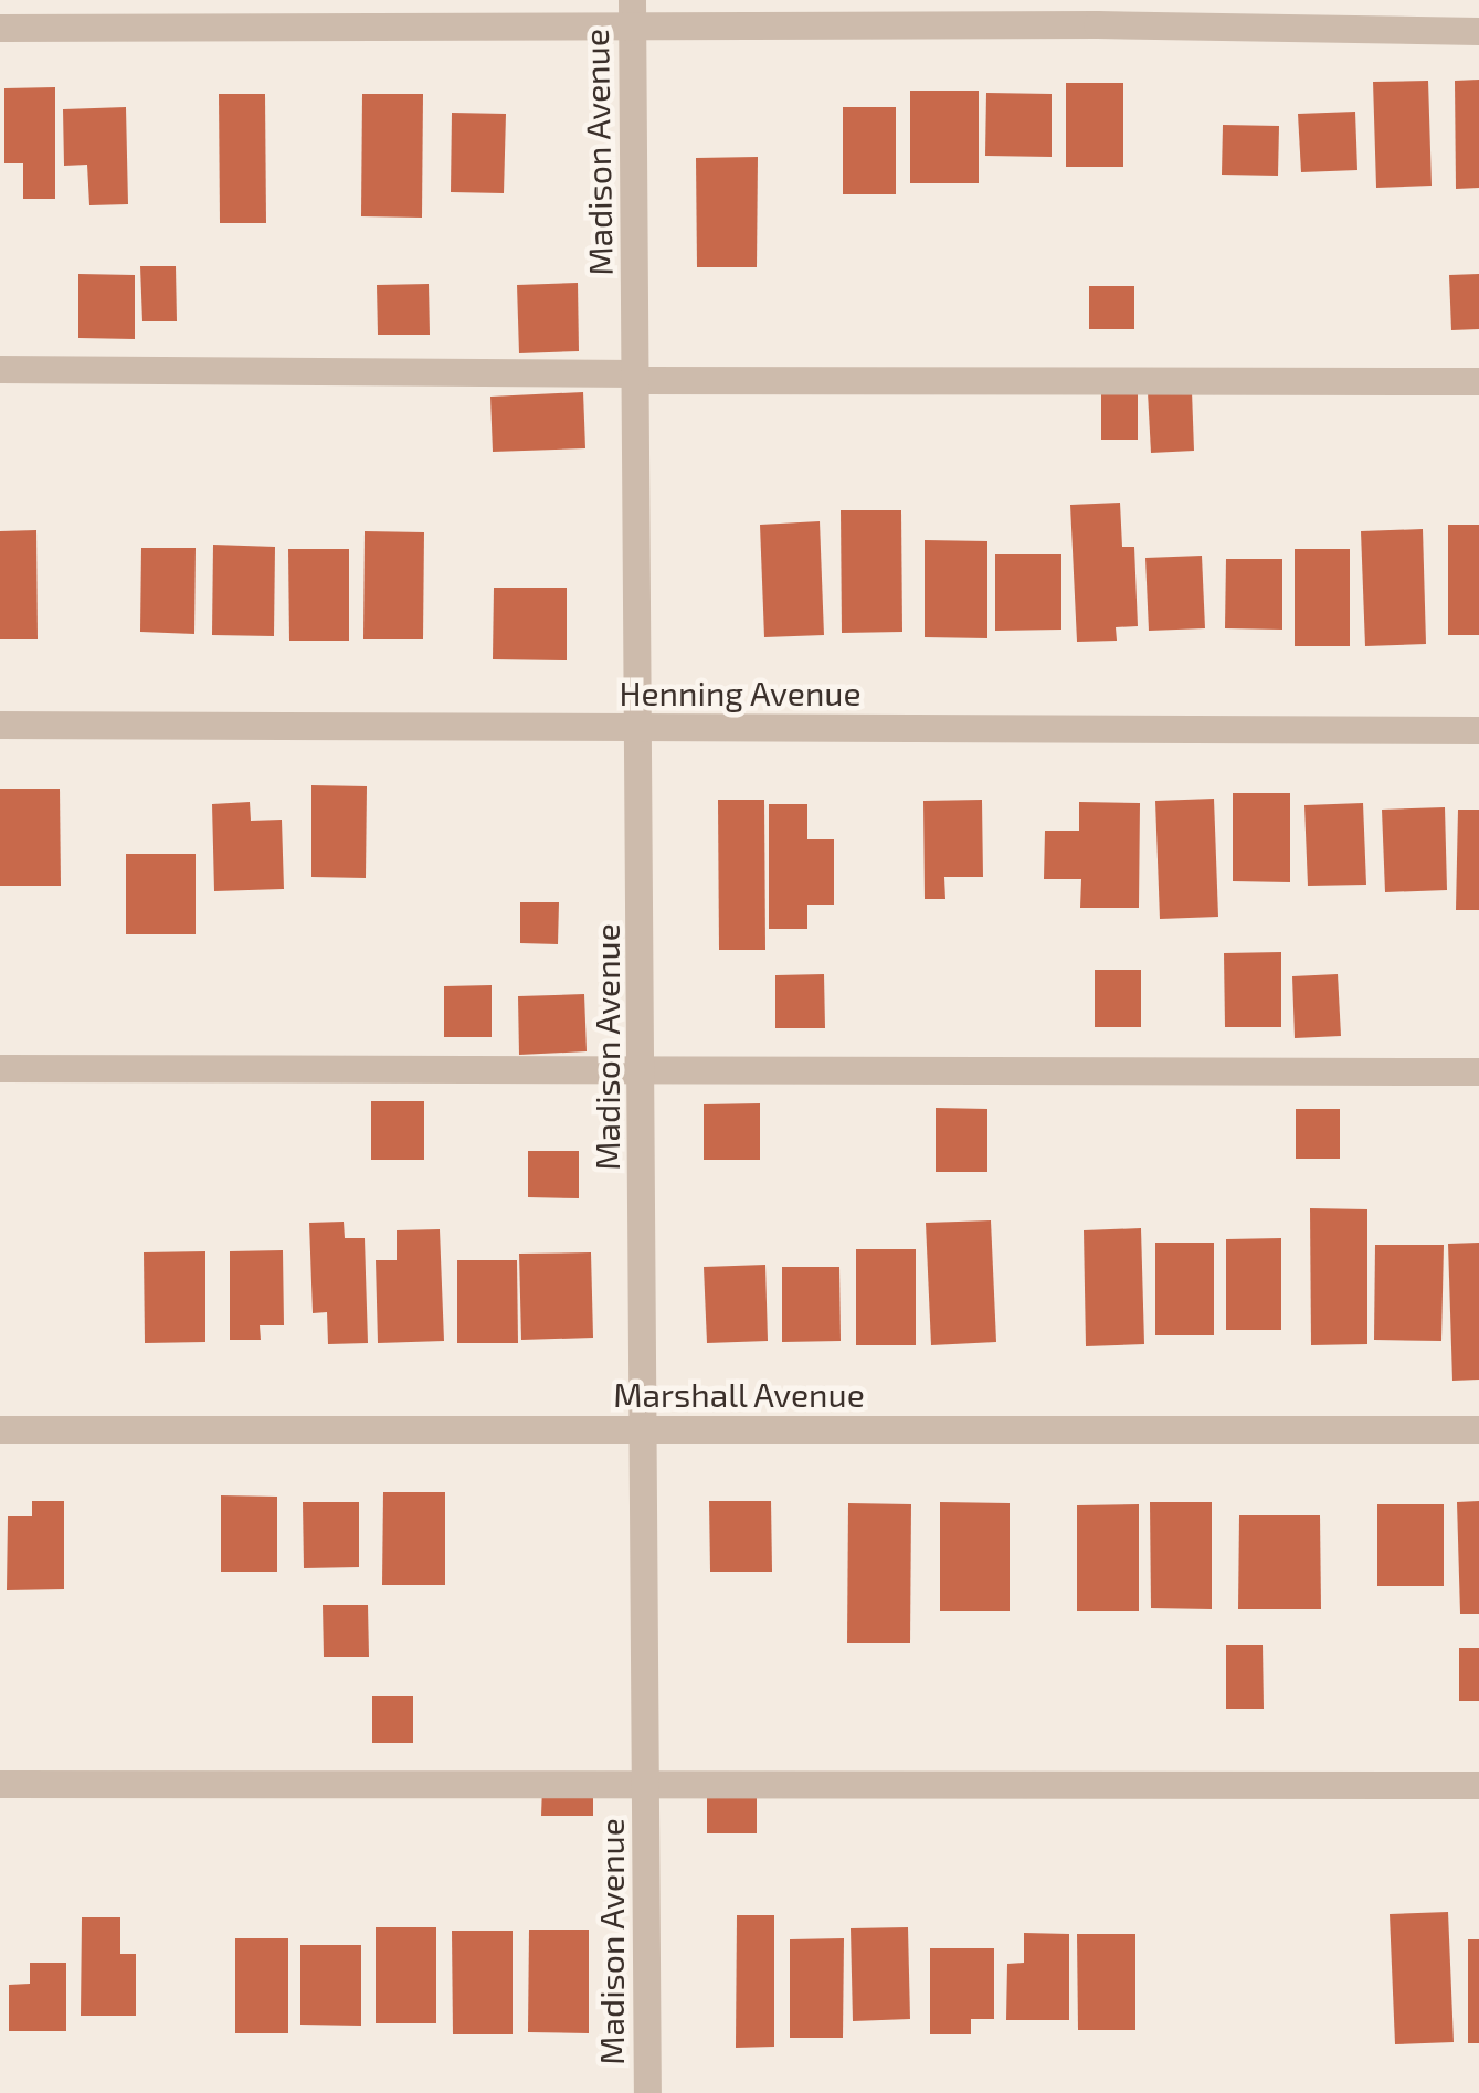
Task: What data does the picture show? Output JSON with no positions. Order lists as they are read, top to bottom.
{
  "streets": {
    "street": ["Madison Avenue", "Henning Avenue", "Marshall Avenue"]
  },
  "crossings": [
    ["Madison Avenue", "Henning Avenue"],
    ["Madison Avenue", "Marshall Avenue"]
  ]
}
